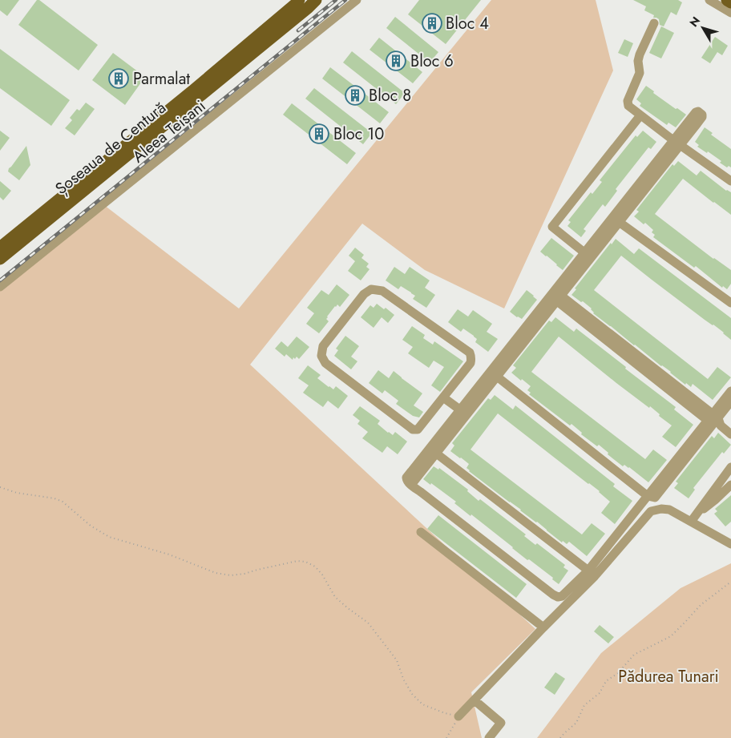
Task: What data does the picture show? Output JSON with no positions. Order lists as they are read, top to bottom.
{
  "streets": {
    "main road": ["Șoseaua de Centură"],
    "street": ["Aleea Teișani"]
  },
  "parks": ["Pădurea Tunari"],
  "places": {
    "building": [
      "Bloc 4",
      "Bloc 6",
      "Parmalat",
      "Bloc 8",
      "Bloc 10"
    ]
  },
  "north": "top left"
}
